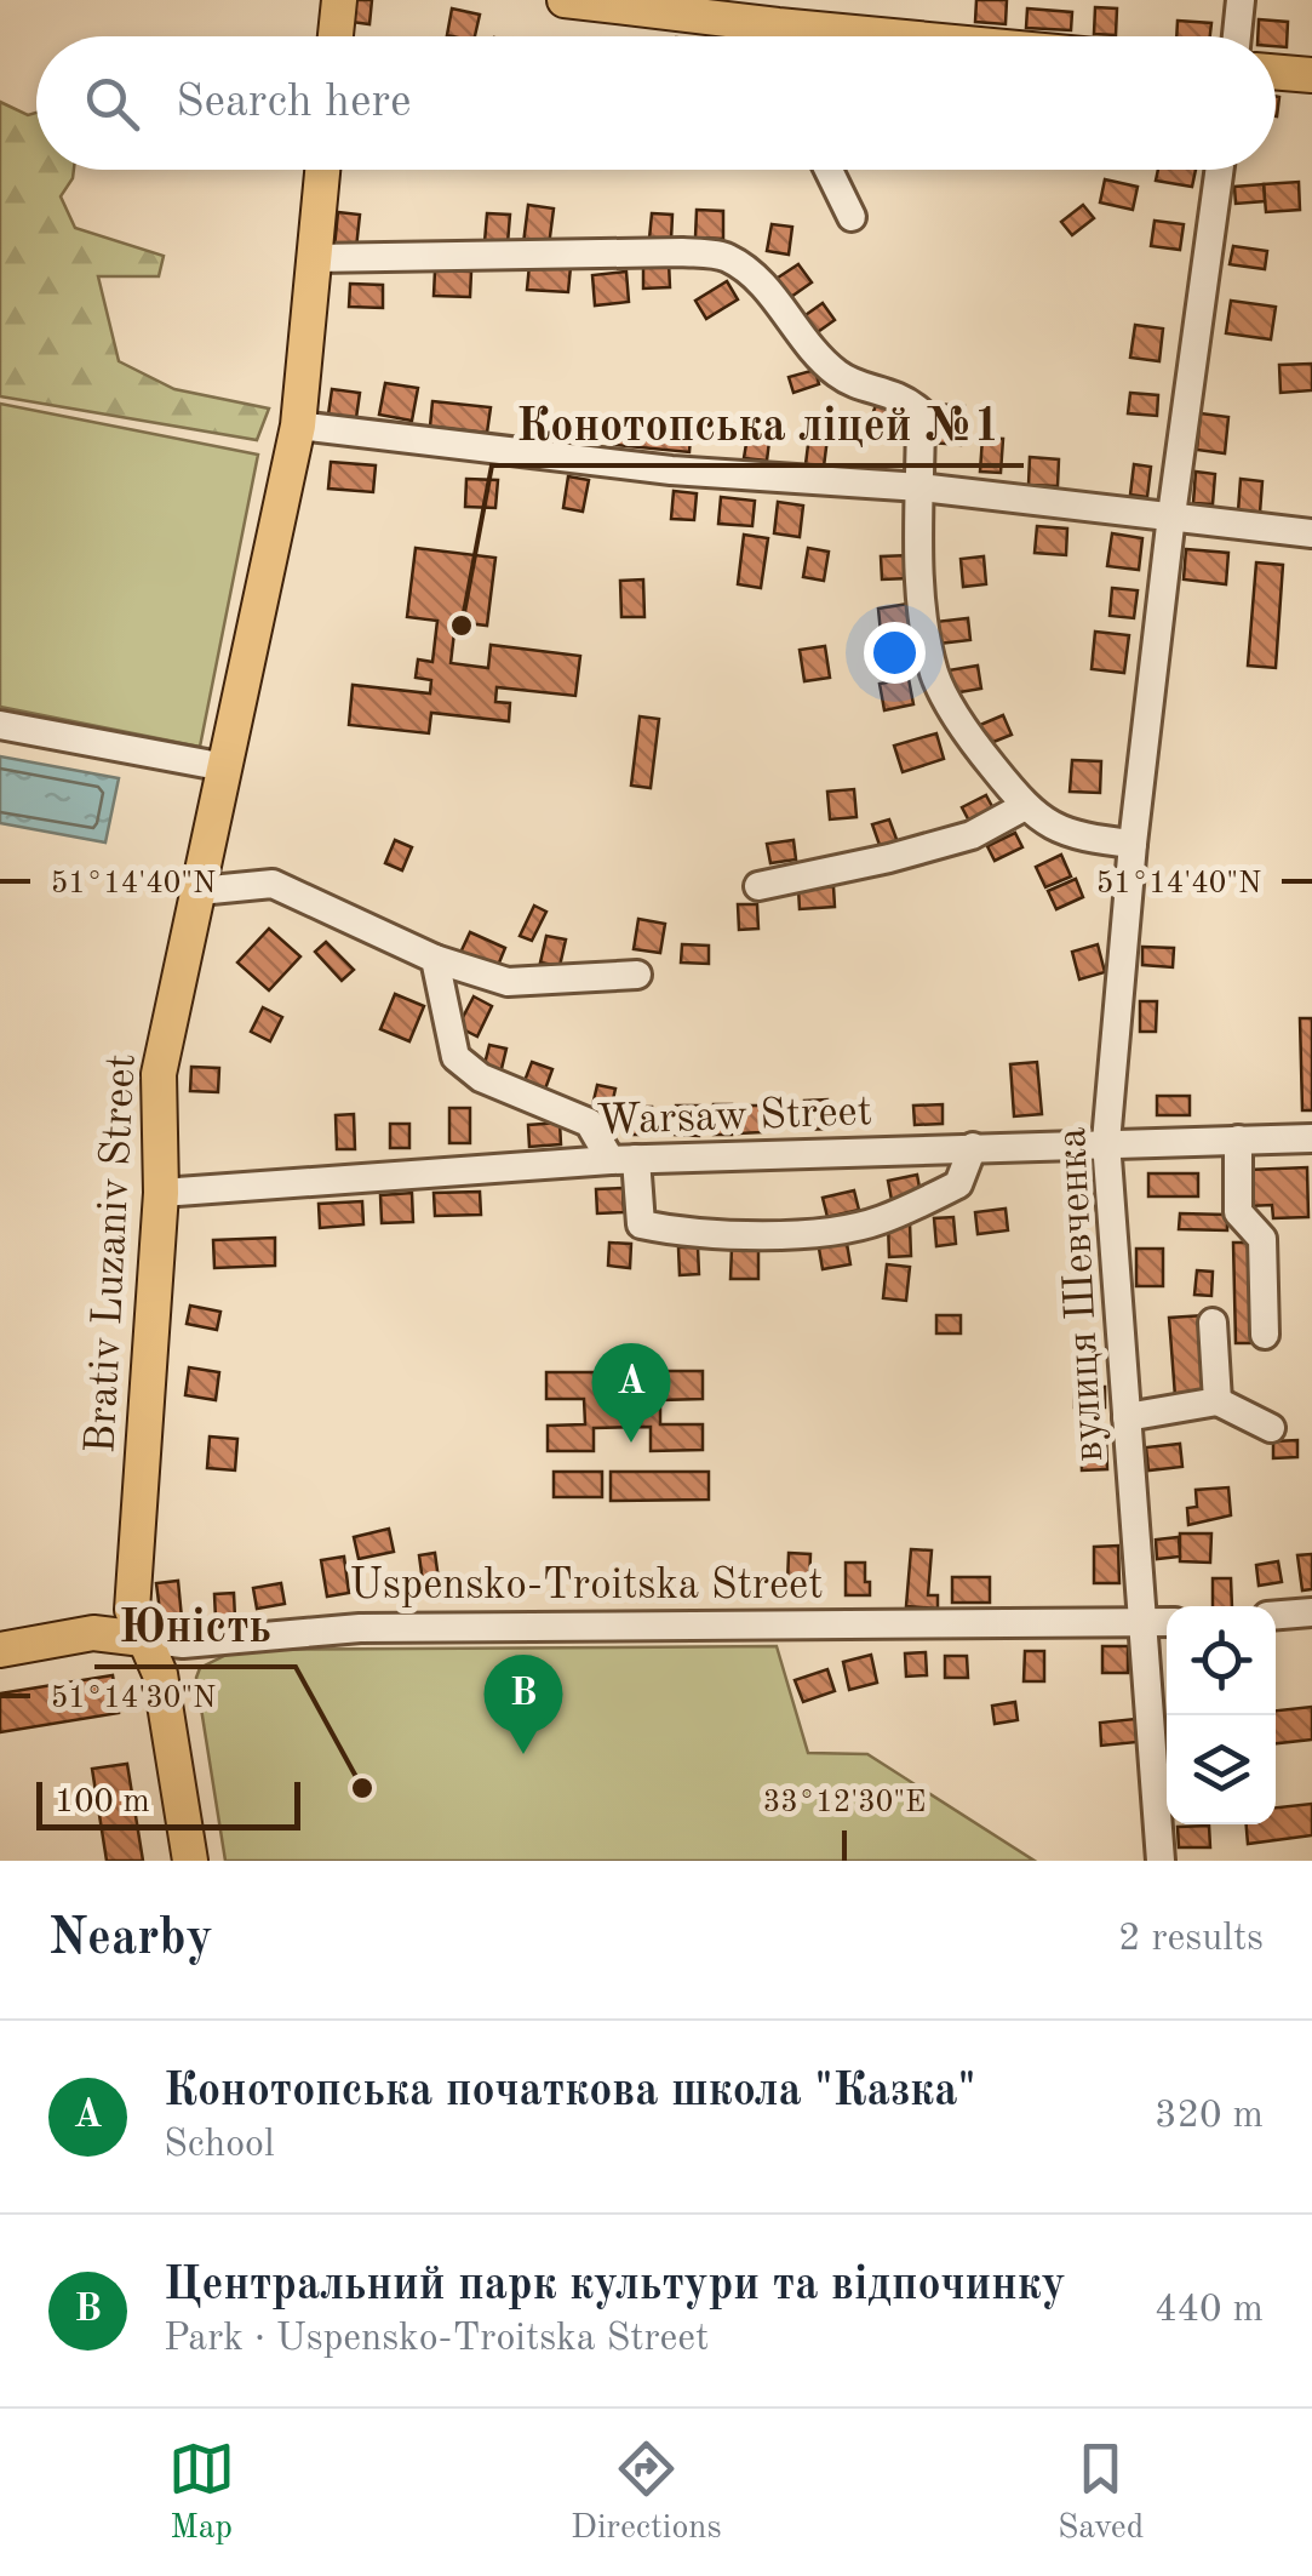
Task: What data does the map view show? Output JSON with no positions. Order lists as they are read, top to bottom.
{
  "streets": {
    "main road": ["Brativ Luzaniv Street", "Uspensko-Troitska Street"],
    "street": ["Warsaw Street", "вулиця Шевченка"]
  },
  "crossings": [
    ["Warsaw Street", "Brativ Luzaniv Street"],
    ["Warsaw Street", "вулиця Шевченка"],
    ["Brativ Luzaniv Street", "Uspensko-Troitska Street"],
    ["вулиця Шевченка", "Uspensko-Troitska Street"]
  ],
  "places": ["Конотопська ліцей №1", "Юність"],
  "scale_bar": "100 m",
  "page": {
    "search": "Search here",
    "pins": ["A", "B"],
    "scale": "100 m",
    "heading": ["Nearby", "2 results"],
    "list": [
      {
        "mark": "A",
        "name": "Конотопська початкова школа \"Казка\"",
        "note": "School",
        "value": "320 m"
      },
      {
        "mark": "B",
        "name": "Центральний парк культури та відпочинку",
        "note": "Park · Uspensko-Troitska Street",
        "value": "440 m"
      }
    ],
    "nav": ["Map", "Directions", "Saved"]
  },
  "coordinates": ["51°14'40\"N", "51°14'30\"N", "33°12'30\"E"]
}
